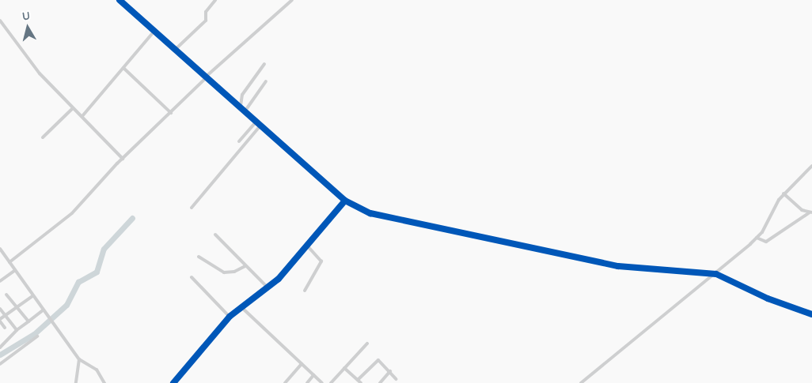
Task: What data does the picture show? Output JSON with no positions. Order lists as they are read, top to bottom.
{
  "north": "top"
}
